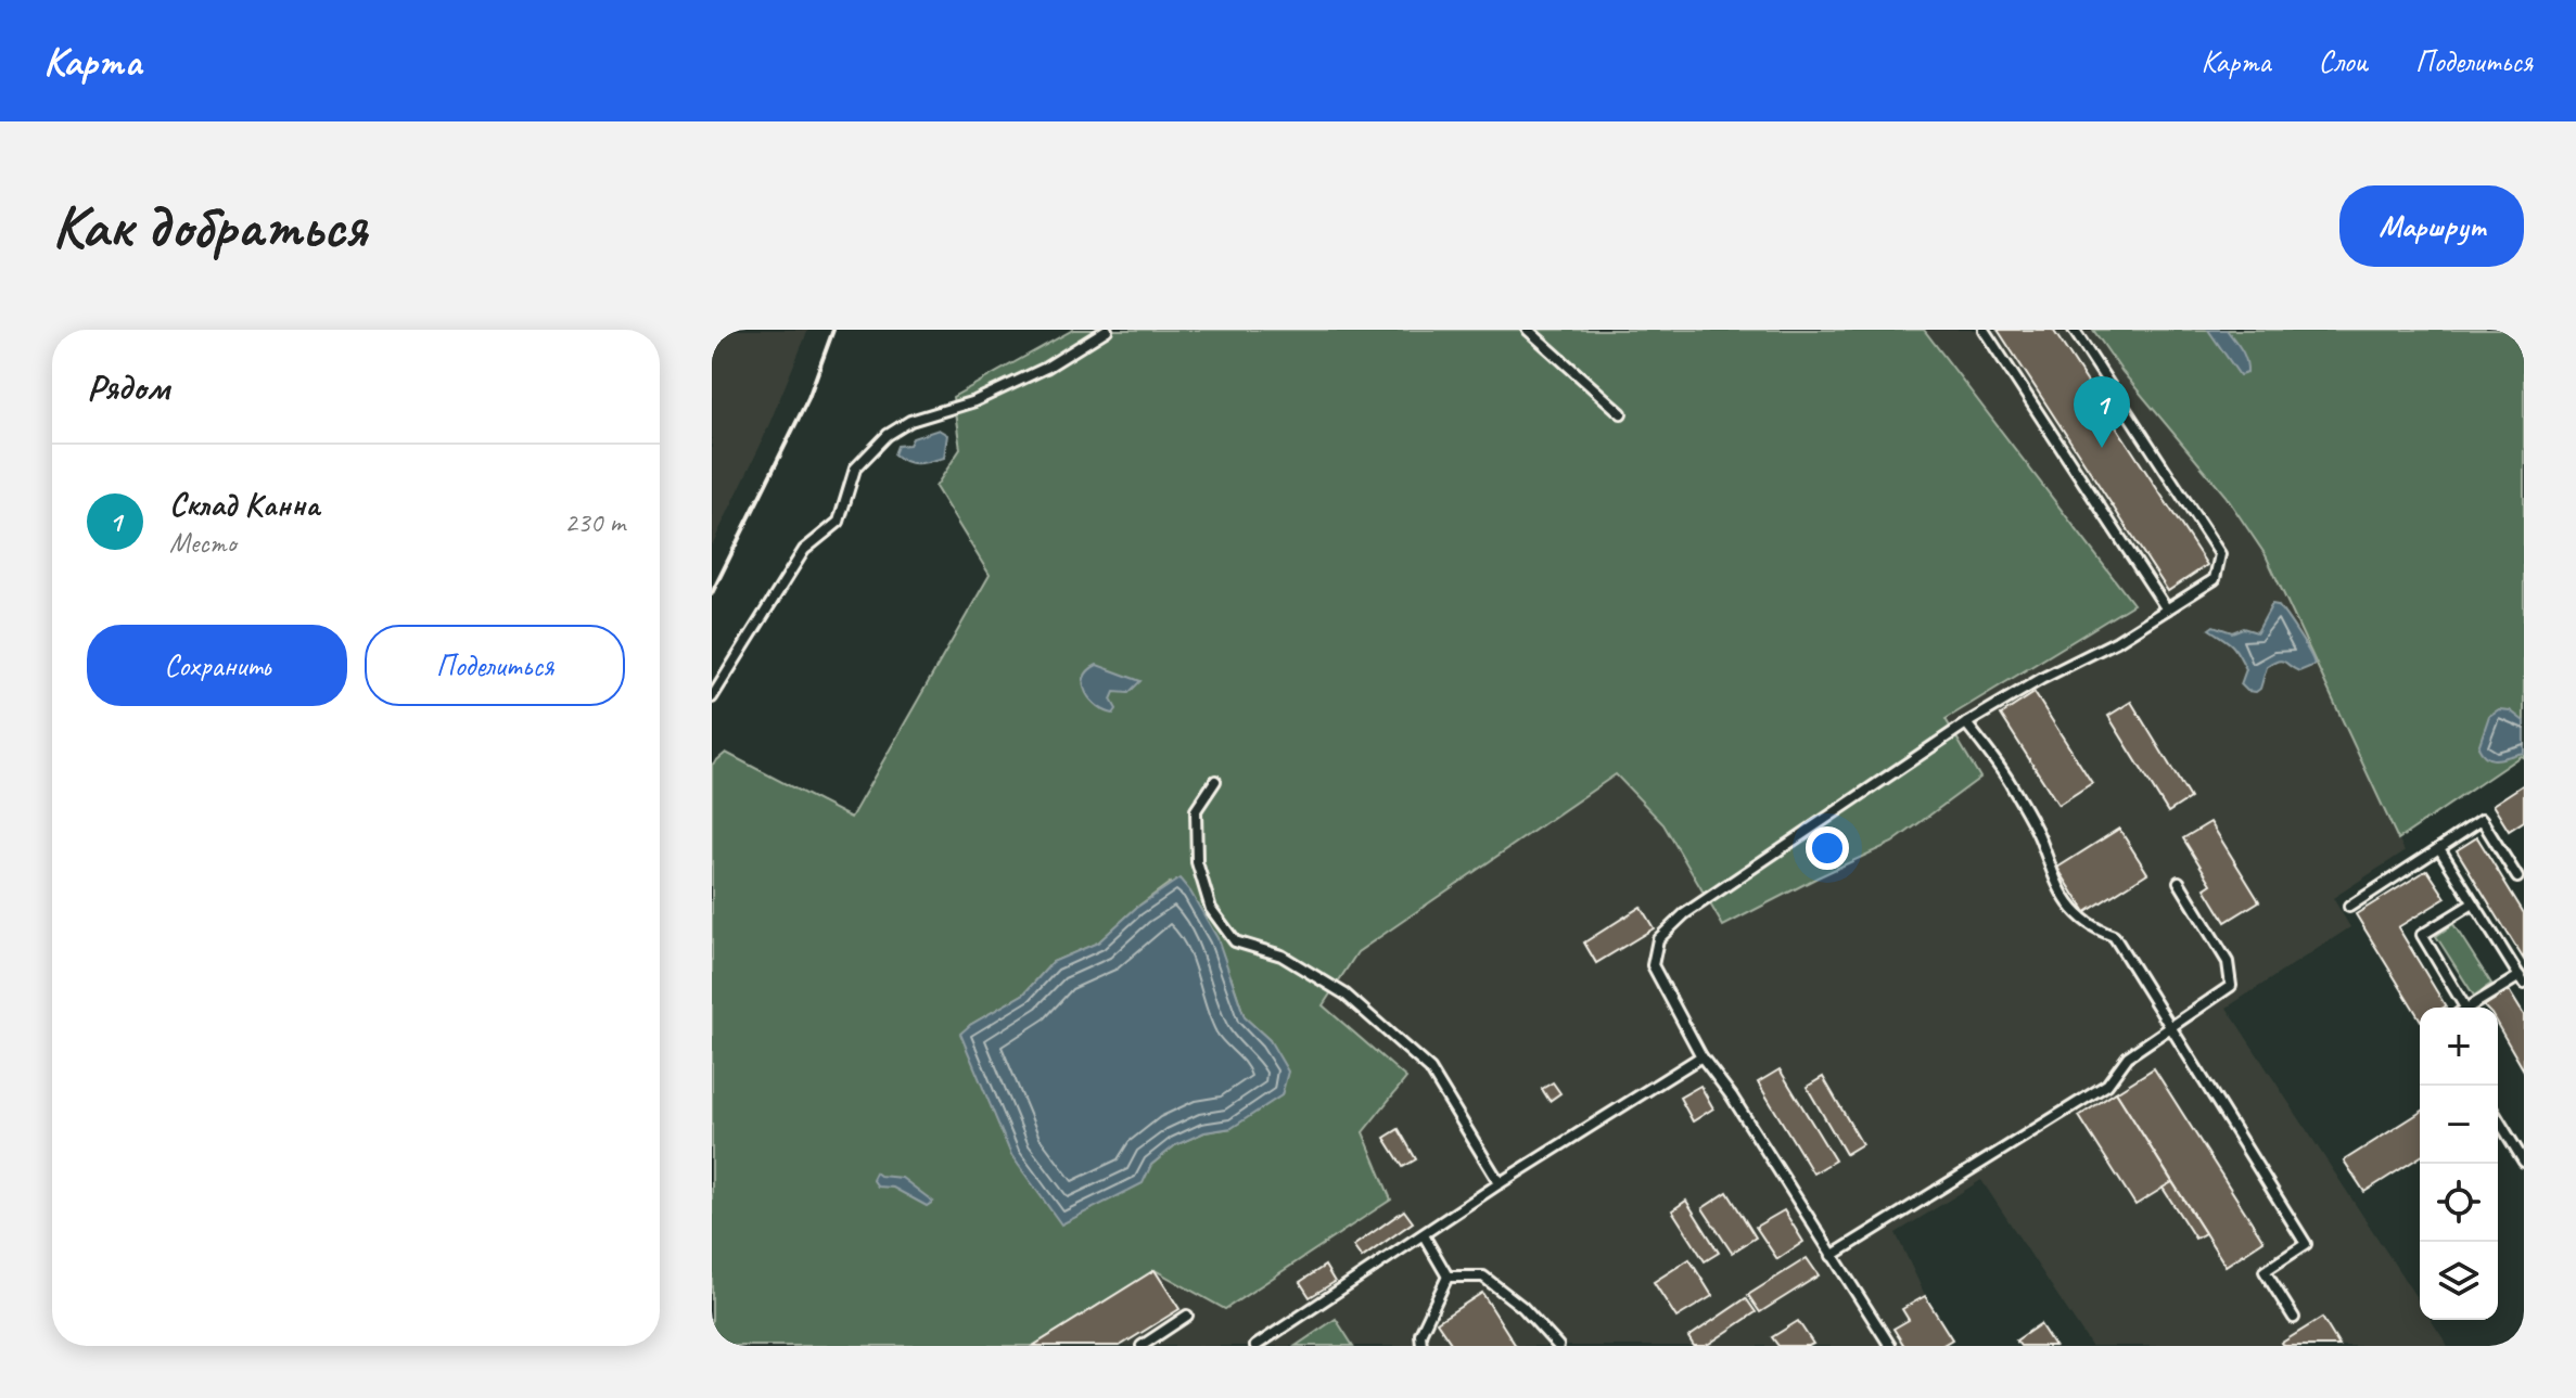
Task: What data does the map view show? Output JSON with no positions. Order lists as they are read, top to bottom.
{
  "page": {
    "header": "Карта",
    "nav": ["Карта", "Слои", "Поделиться"],
    "buttons": [
      "Маршрут",
      ["Сохранить", "Поделиться"]
    ],
    "title": "Как добраться",
    "heading": "Рядом",
    "pins": "1",
    "list": [
      {
        "mark": "1",
        "name": "Склад Канна",
        "note": "Место",
        "value": "230 m"
      }
    ],
    "map_buttons": ["+", "−"]
  }
}
